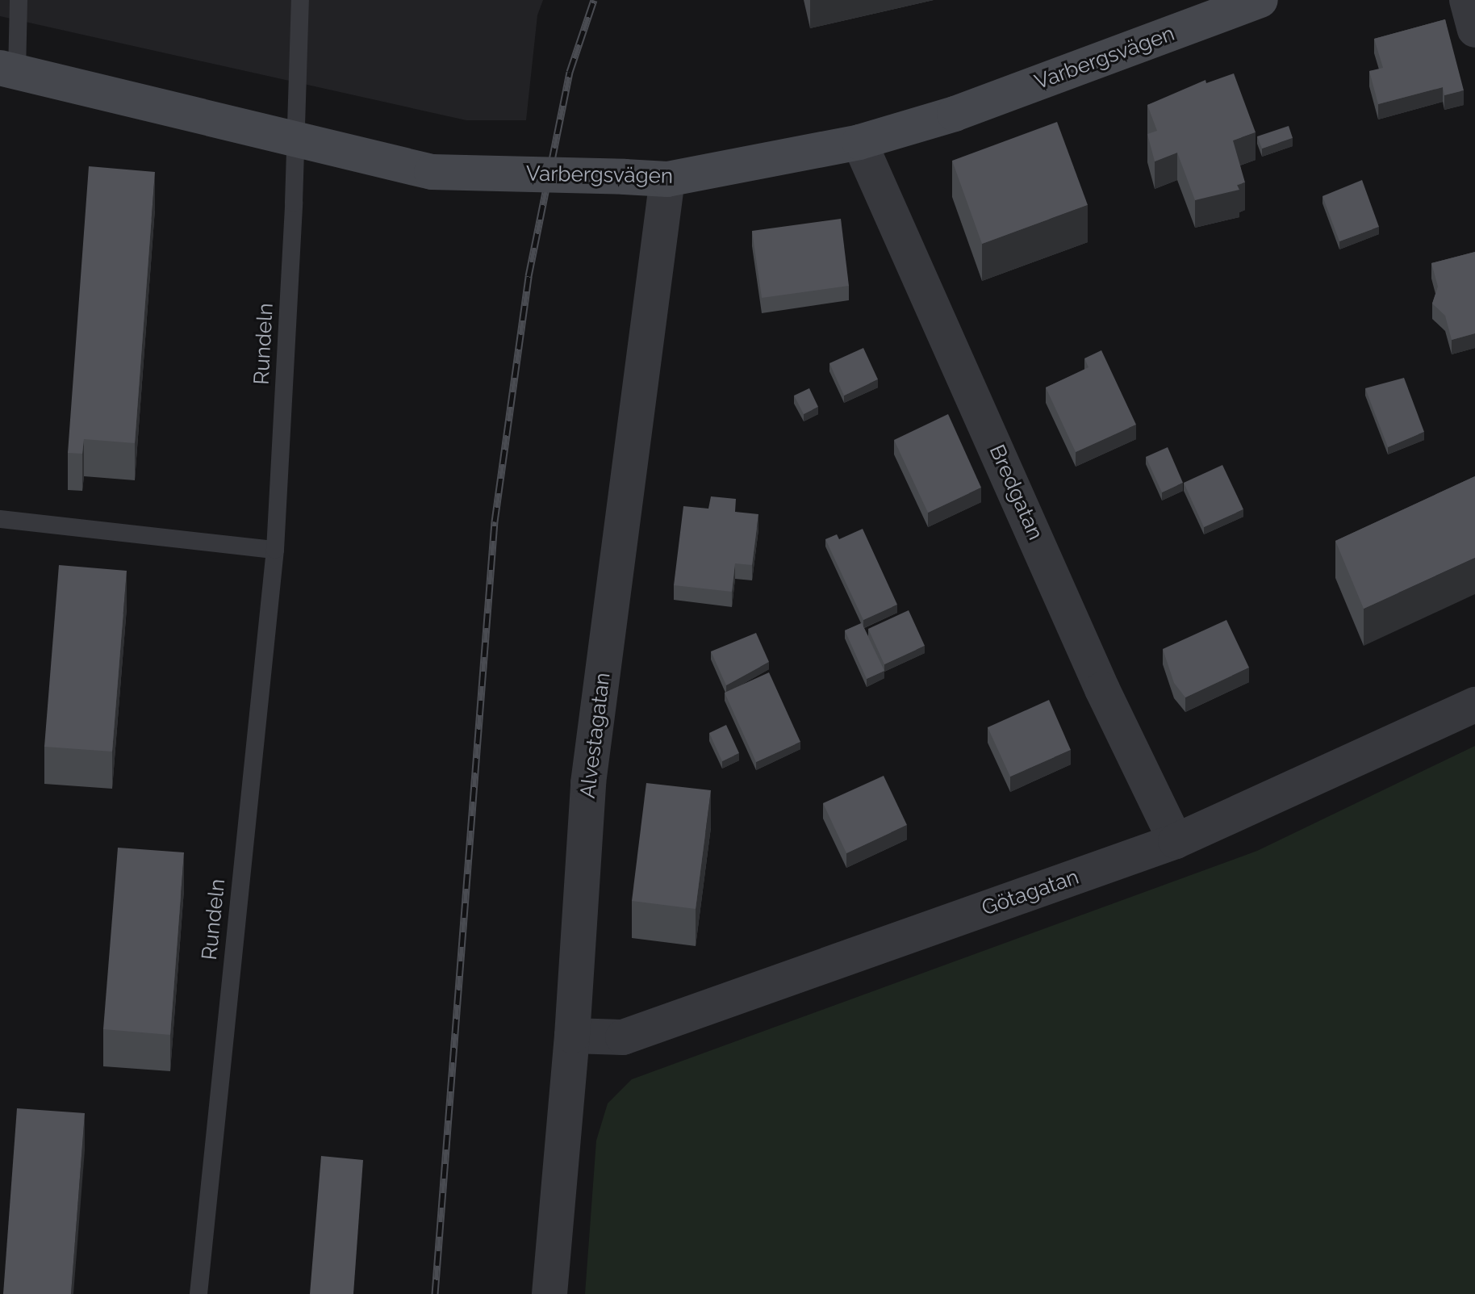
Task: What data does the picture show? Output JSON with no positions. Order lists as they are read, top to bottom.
{
  "streets": {
    "main road": ["Varbergsvägen"],
    "street": ["Bredgatan", "Alvestagatan", "Götagatan"],
    "lane": ["Rundeln"]
  },
  "crossings": [
    ["Varbergsvägen", "Rundeln"],
    ["Varbergsvägen", "Bredgatan"],
    ["Varbergsvägen", "Alvestagatan"],
    ["Bredgatan", "Götagatan"],
    ["Alvestagatan", "Götagatan"]
  ]
}
